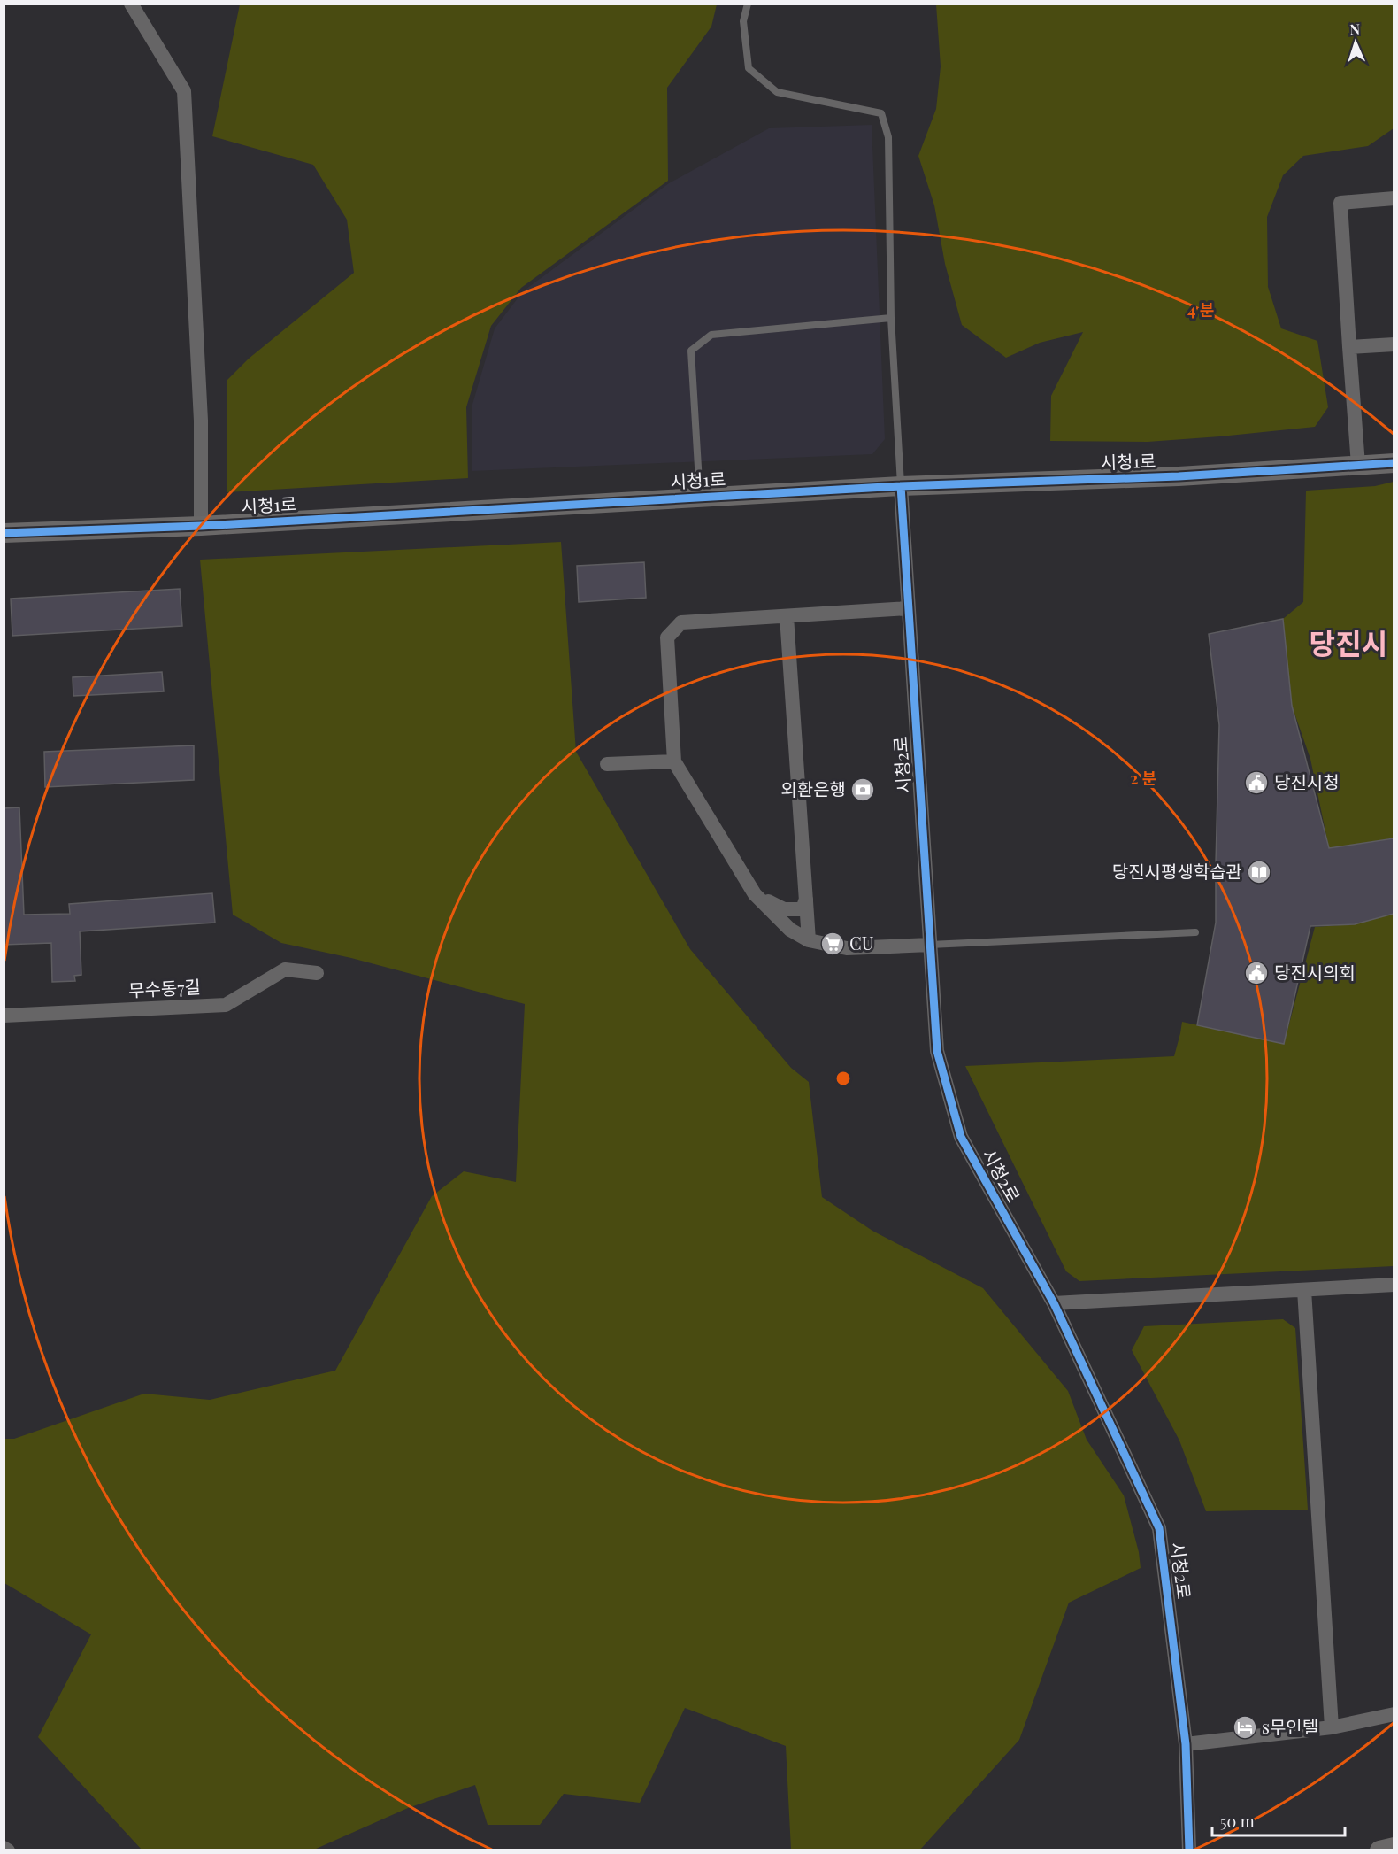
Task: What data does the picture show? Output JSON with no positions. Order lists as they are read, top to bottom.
{
  "streets": {
    "street": ["시청1로", "시청2로", "무수동7길"]
  },
  "crossings": [
    ["시청1로", "시청2로"]
  ],
  "districts": ["당진시"],
  "places": {
    "public building": ["당진시청", "당진시의회"],
    "bank": ["외환은행"],
    "library": ["당진시평생학습관"],
    "supermarket": ["CU"],
    "hotel": ["s무인텔"]
  },
  "scale_bar": "50 m",
  "north": "top",
  "rings": ["4 분", "2 분"]
}
